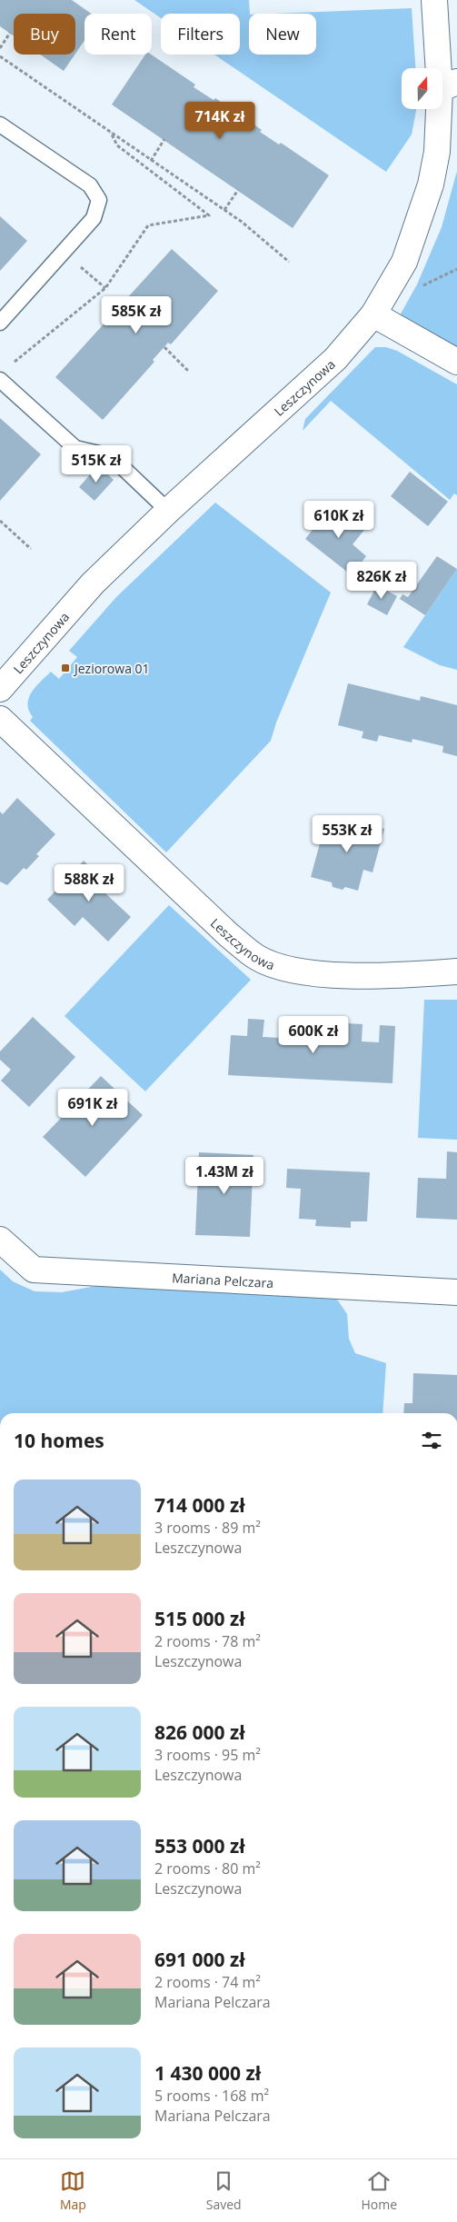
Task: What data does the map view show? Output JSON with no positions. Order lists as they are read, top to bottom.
{
  "streets": {
    "street": ["Leszczynowa", "Mariana Pelczara"]
  },
  "places": {
    "transit": ["Jeziorowa 01"]
  },
  "north": "top",
  "page": {
    "chip": [
      "Buy",
      "Rent",
      "Filters",
      "New"
    ],
    "price": [
      "714K zł",
      "585K zł",
      "515K zł",
      "610K zł",
      "826K zł",
      "553K zł",
      "588K zł",
      "600K zł",
      "691K zł",
      "1.43M zł"
    ],
    "heading": "10 homes",
    "list": [
      {
        "name": "714 000 zł",
        "note": "3 rooms · 89 m² · Leszczynowa"
      },
      {
        "name": "515 000 zł",
        "note": "2 rooms · 78 m² · Leszczynowa"
      },
      {
        "name": "826 000 zł",
        "note": "3 rooms · 95 m² · Leszczynowa"
      },
      {
        "name": "553 000 zł",
        "note": "2 rooms · 80 m² · Leszczynowa"
      },
      {
        "name": "691 000 zł",
        "note": "2 rooms · 74 m² · Mariana Pelczara"
      },
      {
        "name": "1 430 000 zł",
        "note": "5 rooms · 168 m² · Mariana Pelczara"
      }
    ],
    "tabs": ["Map", "Saved", "Home"]
  }
}
